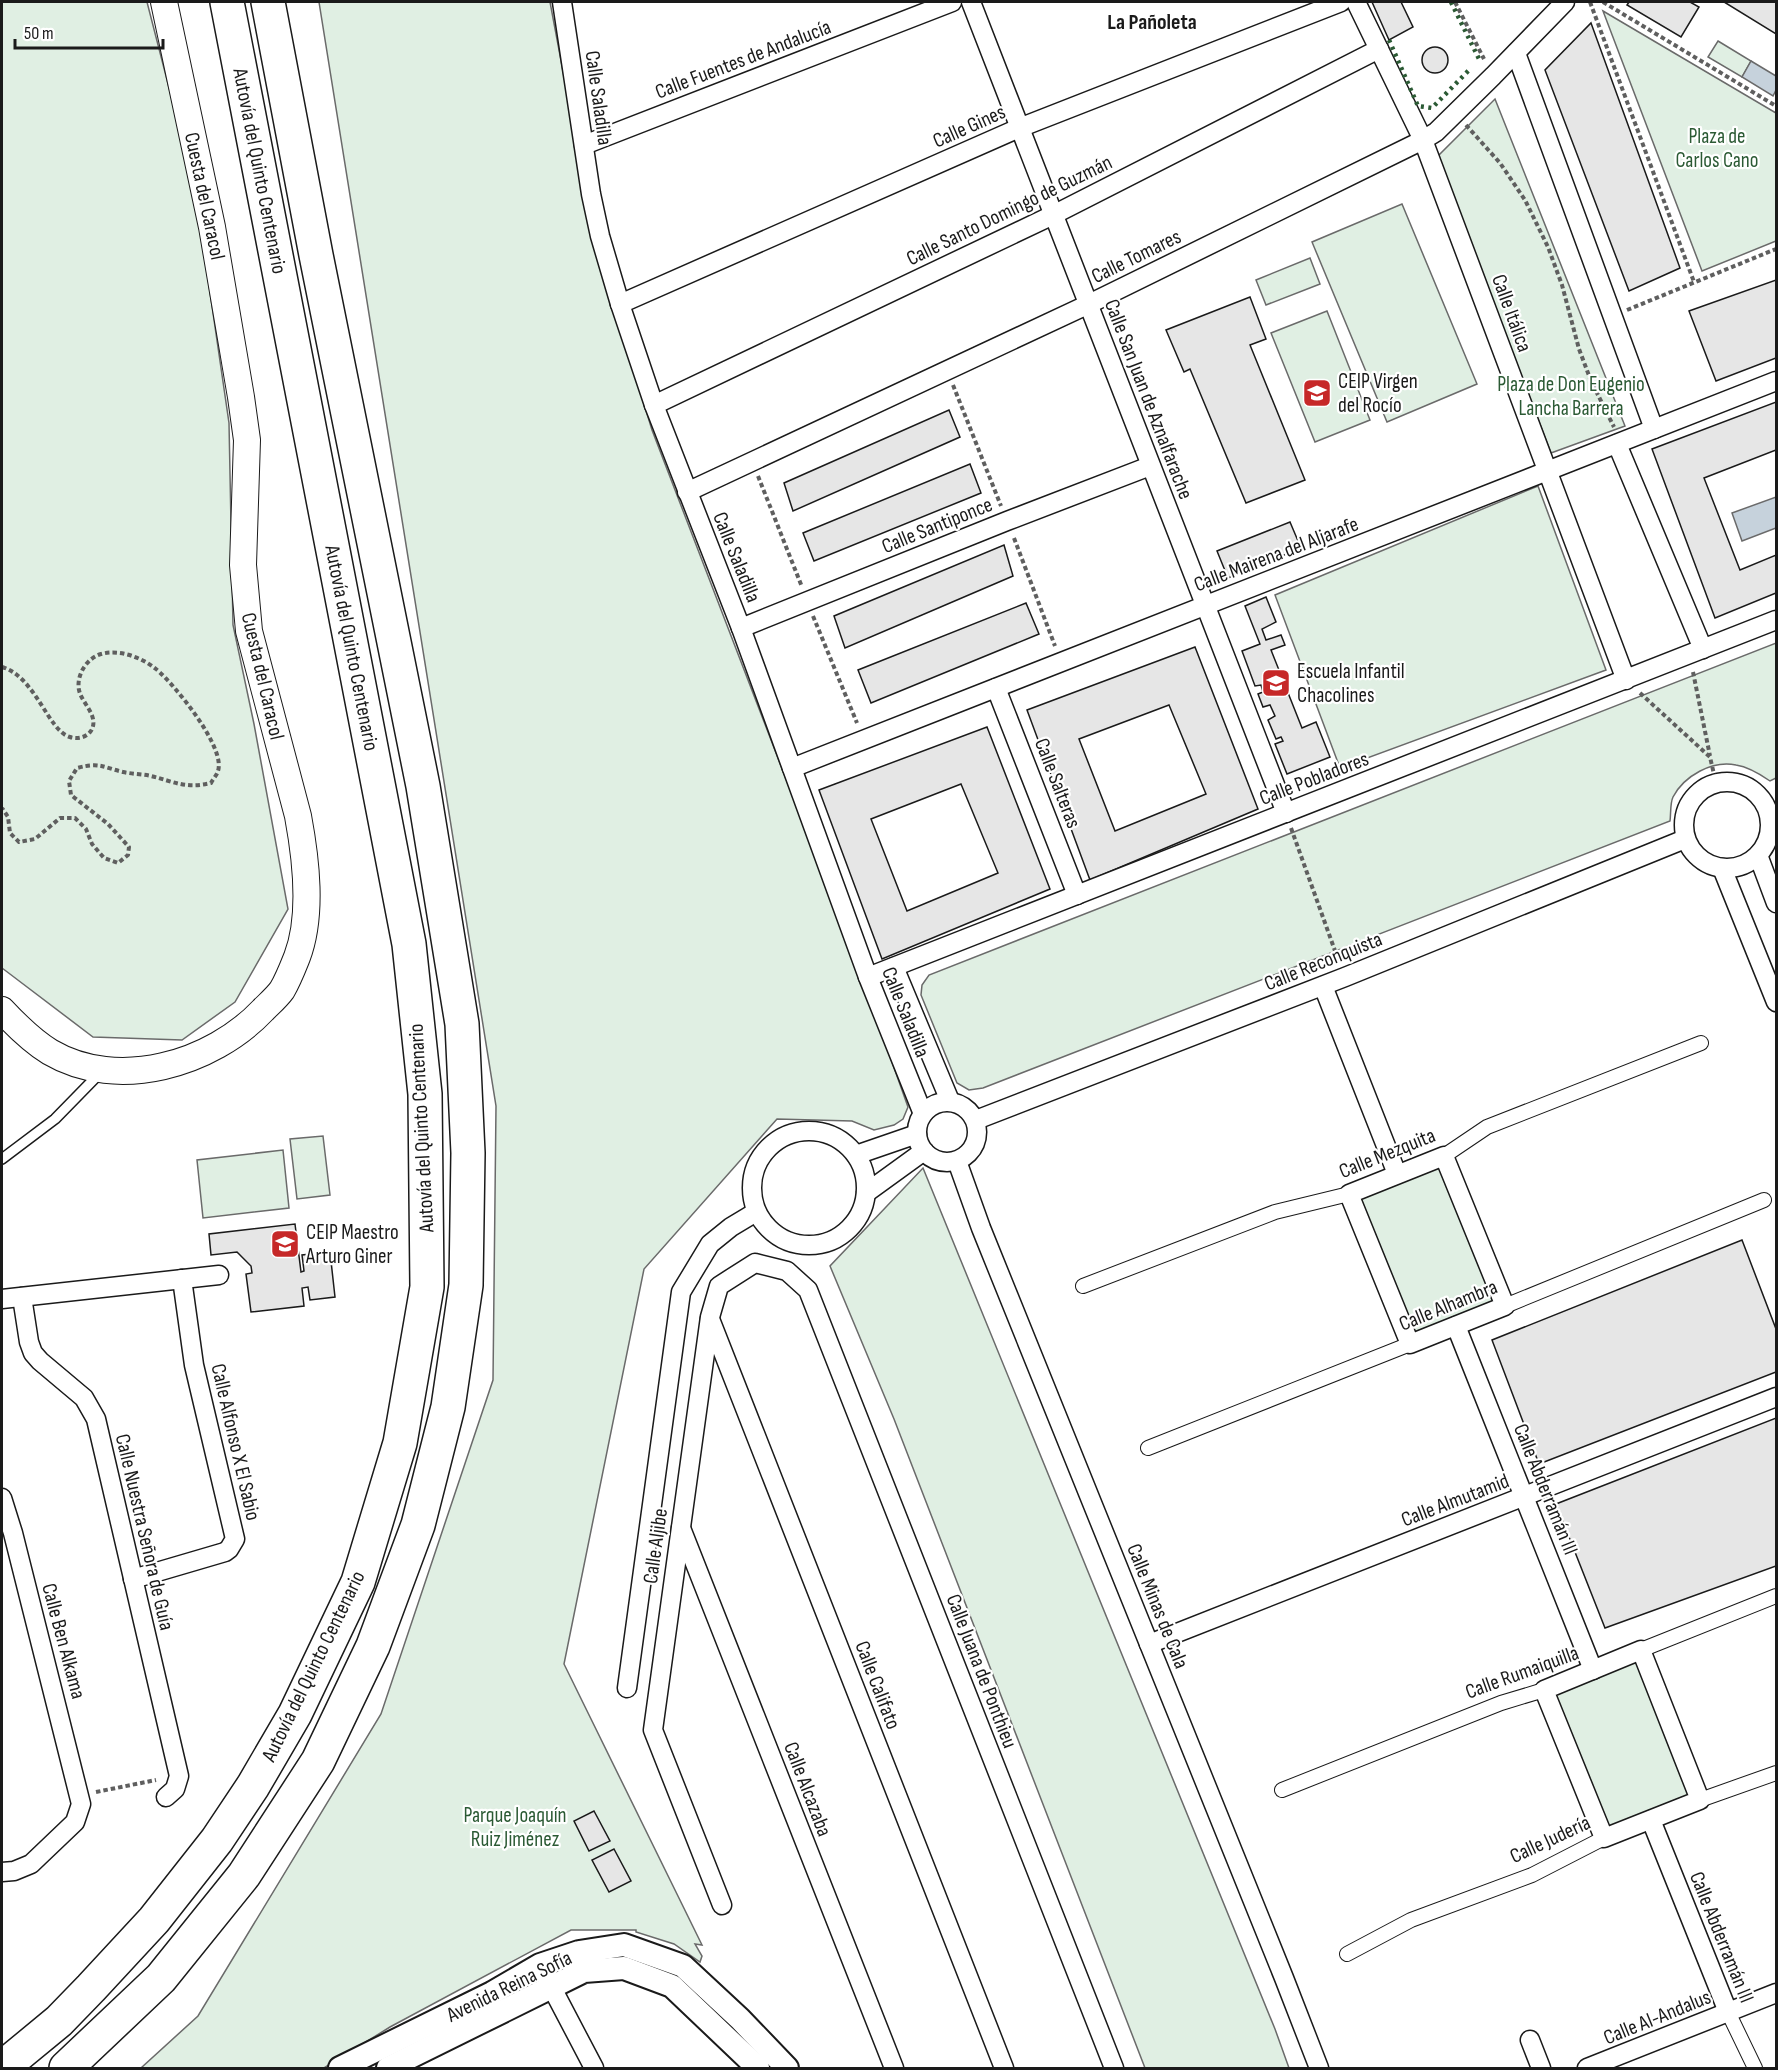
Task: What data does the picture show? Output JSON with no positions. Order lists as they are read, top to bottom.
{
  "streets": {
    "highway": ["Autovía del Quinto Centenario"],
    "main road": ["Cuesta del Caracol"],
    "street": [
      "Calle Fuentes de Andalucía",
      "Calle Saladilla",
      "Calle Gines",
      "Calle Santo Domingo de Guzmán",
      "Calle Tomares",
      "Calle Itálica",
      "Calle San Juan de Aznalfarache",
      "Calle Santiponce",
      "Calle Mairena del Aljarafe",
      "Calle Pobladores",
      "Calle Salteras",
      "Calle Reconquista",
      "Calle Mezquita",
      "Calle Alhambra",
      "Calle Alfonso X El Sabio",
      "Calle Abderramán III",
      "Calle Almutamid",
      "Calle Nuestra Señora de Guía",
      "Calle Aljibe",
      "Calle Minas de Cala",
      "Calle Ben Alkama",
      "Calle Juana de Ponthieu",
      "Calle Rumaiquilla",
      "Calle Califato",
      "Calle Alcazaba",
      "Calle Judería",
      "Avenida Reina Sofía",
      "Calle Al-Andalus"
    ]
  },
  "crossings": [
    ["Calle Fuentes de Andalucía", "Calle Saladilla"],
    ["Calle Saladilla", "Calle Gines"],
    ["Calle Saladilla", "Calle Santo Domingo de Guzmán"],
    ["Calle Saladilla", "Calle Tomares"],
    ["Calle Saladilla", "Calle Santiponce"],
    ["Calle Saladilla", "Calle Mairena del Aljarafe"],
    ["Calle Saladilla", "Calle Pobladores"],
    ["Calle Saladilla", "Calle Reconquista"],
    ["Calle Saladilla", "Calle Minas de Cala"],
    ["Calle Gines", "Calle San Juan de Aznalfarache"],
    ["Calle Santo Domingo de Guzmán", "Calle Itálica"],
    ["Calle Santo Domingo de Guzmán", "Calle San Juan de Aznalfarache"],
    ["Calle Tomares", "Calle Itálica"],
    ["Calle Tomares", "Calle San Juan de Aznalfarache"],
    ["Calle Itálica", "Calle Mairena del Aljarafe"],
    ["Calle Itálica", "Calle Pobladores"],
    ["Calle San Juan de Aznalfarache", "Calle Santiponce"],
    ["Calle San Juan de Aznalfarache", "Calle Mairena del Aljarafe"],
    ["Calle San Juan de Aznalfarache", "Calle Pobladores"],
    ["Calle Mairena del Aljarafe", "Calle Salteras"],
    ["Calle Pobladores", "Calle Salteras"],
    ["Calle Reconquista", "Calle Minas de Cala"],
    ["Calle Alhambra", "Calle Abderramán III"],
    ["Calle Alfonso X El Sabio", "Calle Nuestra Señora de Guía"],
    ["Calle Abderramán III", "Calle Almutamid"],
    ["Calle Abderramán III", "Calle Rumaiquilla"],
    ["Calle Abderramán III", "Calle Judería"],
    ["Calle Abderramán III", "Calle Al-Andalus"],
    ["Calle Almutamid", "Calle Minas de Cala"],
    ["Calle Aljibe", "Calle Juana de Ponthieu"],
    ["Calle Aljibe", "Calle Califato"],
    ["Calle Aljibe", "Calle Alcazaba"]
  ],
  "districts": ["La Pañoleta"],
  "parks": ["Plaza de Carlos Cano", "Plaza de Don Eugenio Lancha Barrera", "Parque Joaquín Ruiz Jiménez"],
  "places": {
    "school or university": ["CEIP Virgen del Rocío", "Escuela Infantil Chacolines", "CEIP Maestro Arturo Giner"]
  },
  "scale_bar": "50 m"
}
